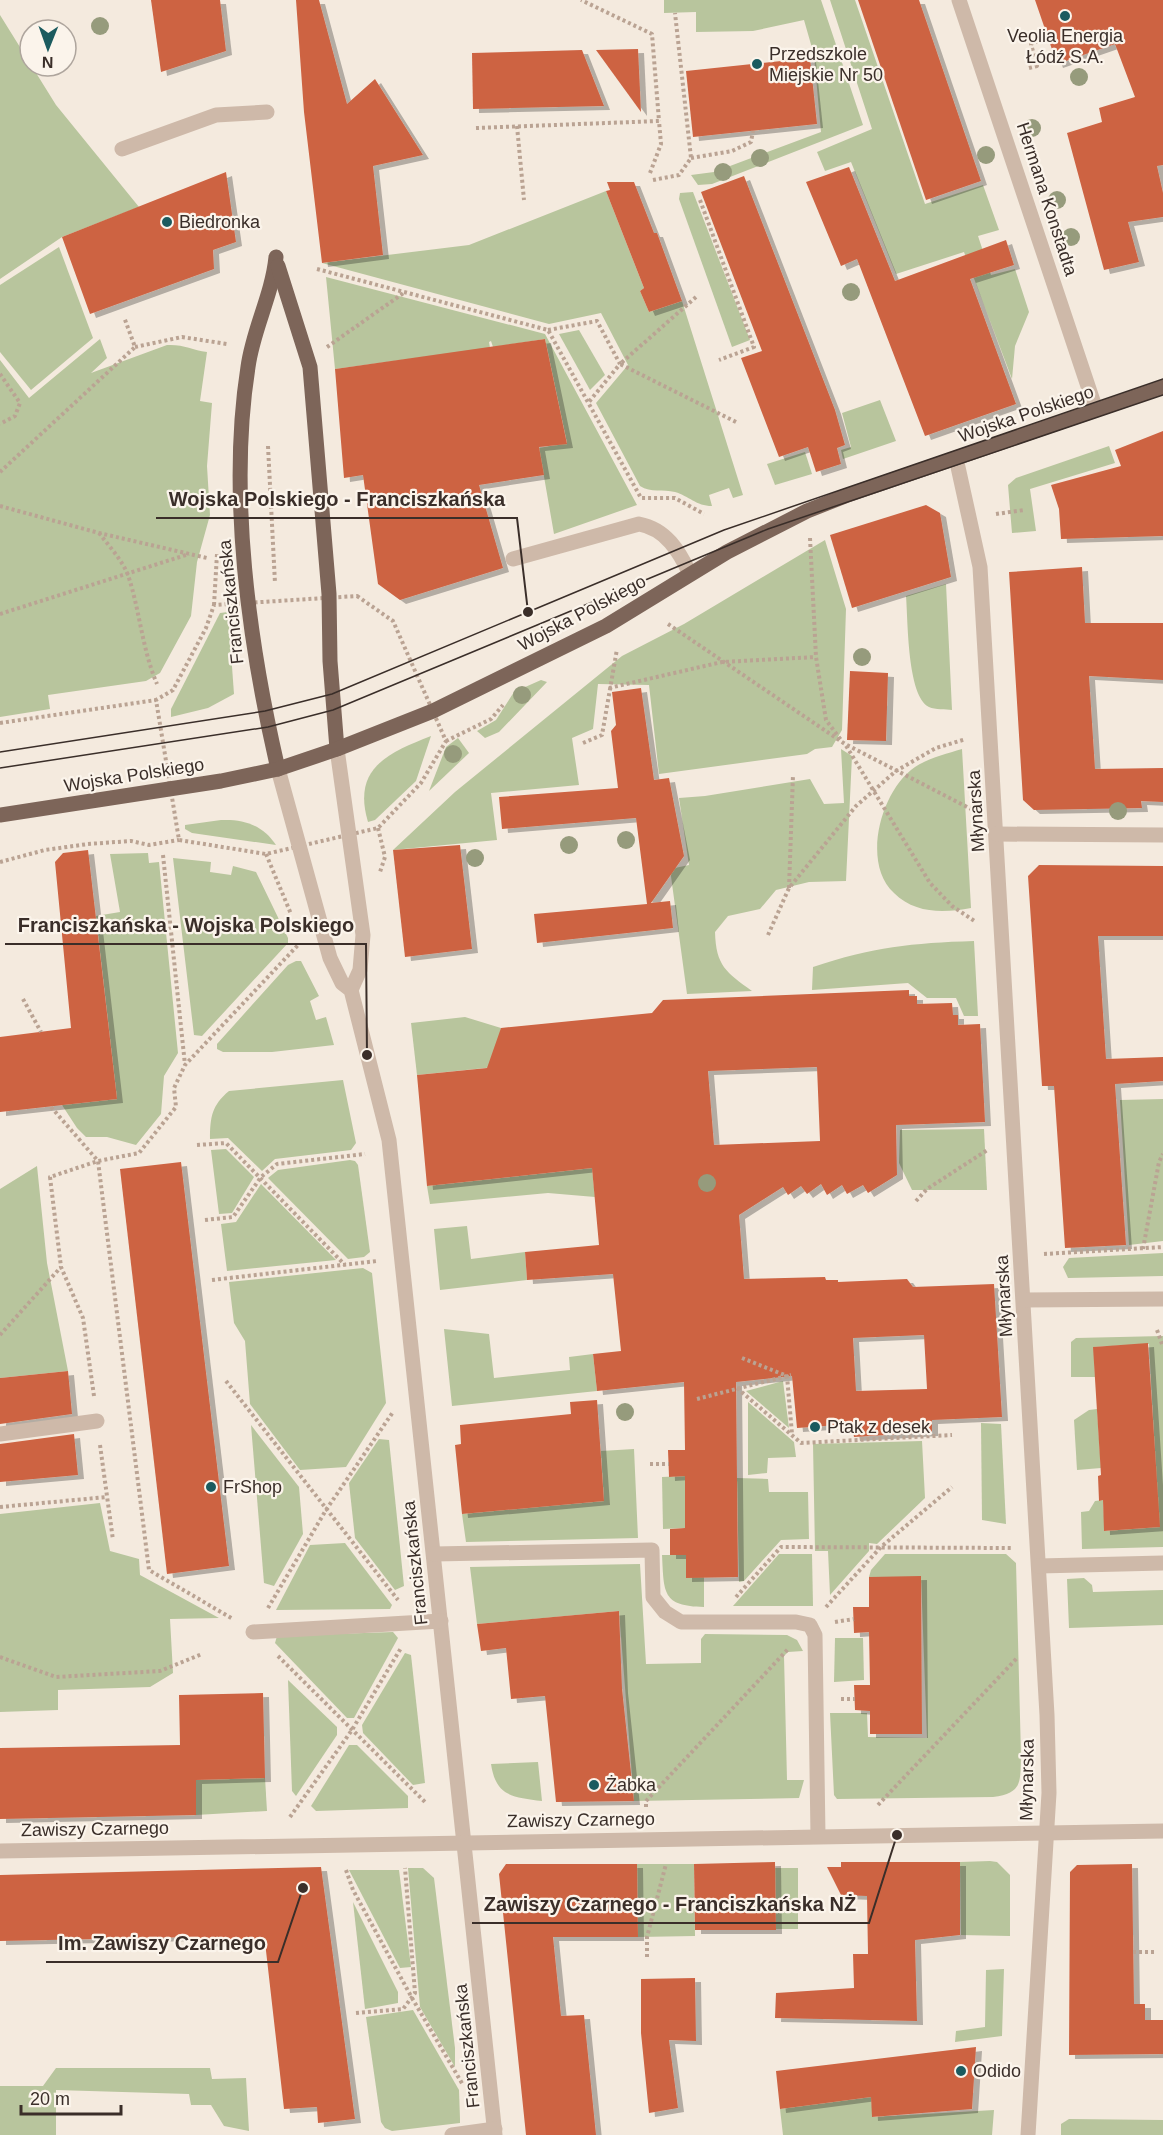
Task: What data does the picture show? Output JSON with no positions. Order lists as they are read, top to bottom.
{
  "streets": {
    "main road": ["Wojska Polskiego", "Franciszkańska"],
    "street": ["Hermana Konstadta", "Młynarska", "Zawiszy Czarnego"]
  },
  "crossings": [
    ["Hermana Konstadta", "Wojska Polskiego"],
    ["Wojska Polskiego", "Franciszkańska"],
    ["Wojska Polskiego", "Młynarska"],
    ["Franciszkańska", "Zawiszy Czarnego"],
    ["Młynarska", "Zawiszy Czarnego"]
  ],
  "places": [
    "Veolia Energia Łódź S.A.",
    "Przedszkole Miejskie Nr 50",
    "Biedronka",
    "Wojska Polskiego - Franciszkańska",
    "Franciszkańska - Wojska Polskiego",
    "Ptak z desek",
    "FrShop",
    "Żabka",
    "Zawiszy Czarnego - Franciszkańska NŻ",
    "Im. Zawiszy Czarnego",
    "Odido"
  ],
  "scale_bar": "20 m",
  "north": "bottom"
}
